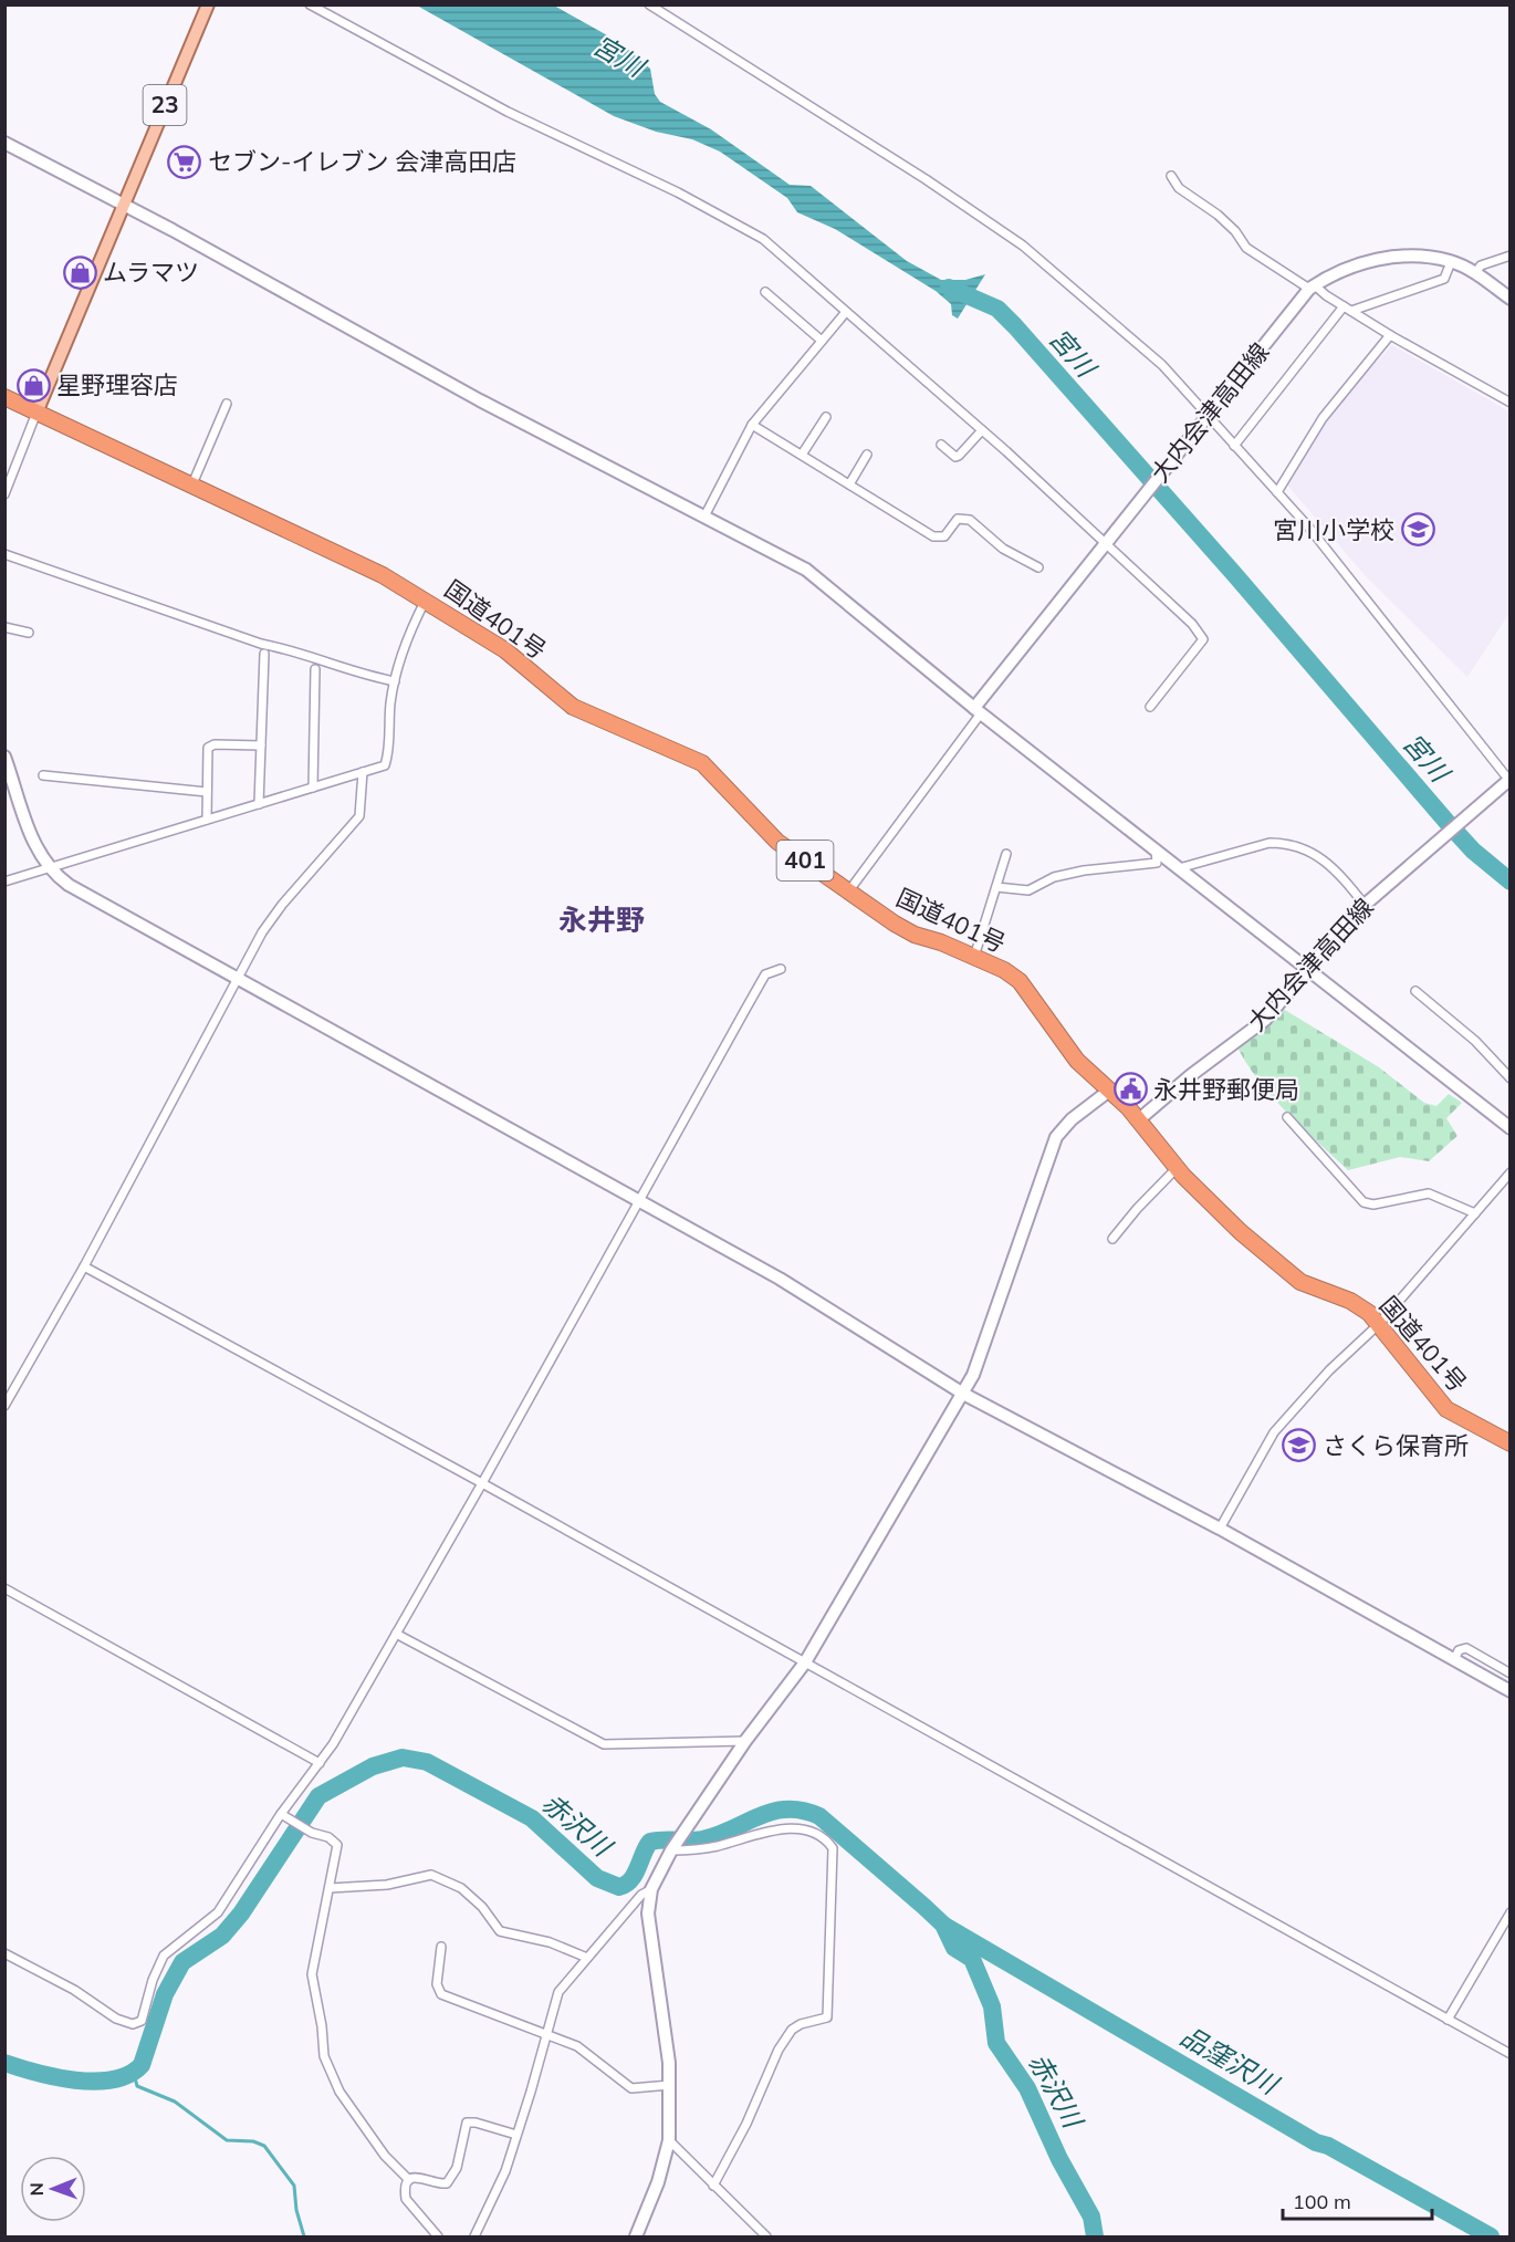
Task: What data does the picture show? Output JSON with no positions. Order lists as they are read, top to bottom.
{
  "streets": {
    "highway": ["国道401号", "401"],
    "main road": ["23"],
    "street": ["大内会津高田線"]
  },
  "crossings": [
    ["23", "国道401号"],
    ["大内会津高田線", "国道401号"]
  ],
  "districts": ["永井野"],
  "water": ["宮川", "赤沢川", "品窪沢川"],
  "places": {
    "supermarket": ["セブン-イレブン 会津高田店"],
    "shop": ["ムラマツ", "星野理容店"],
    "school or university": ["宮川小学校", "さくら保育所"],
    "public building": ["永井野郵便局"]
  },
  "scale_bar": "100 m",
  "north": "left"
}
